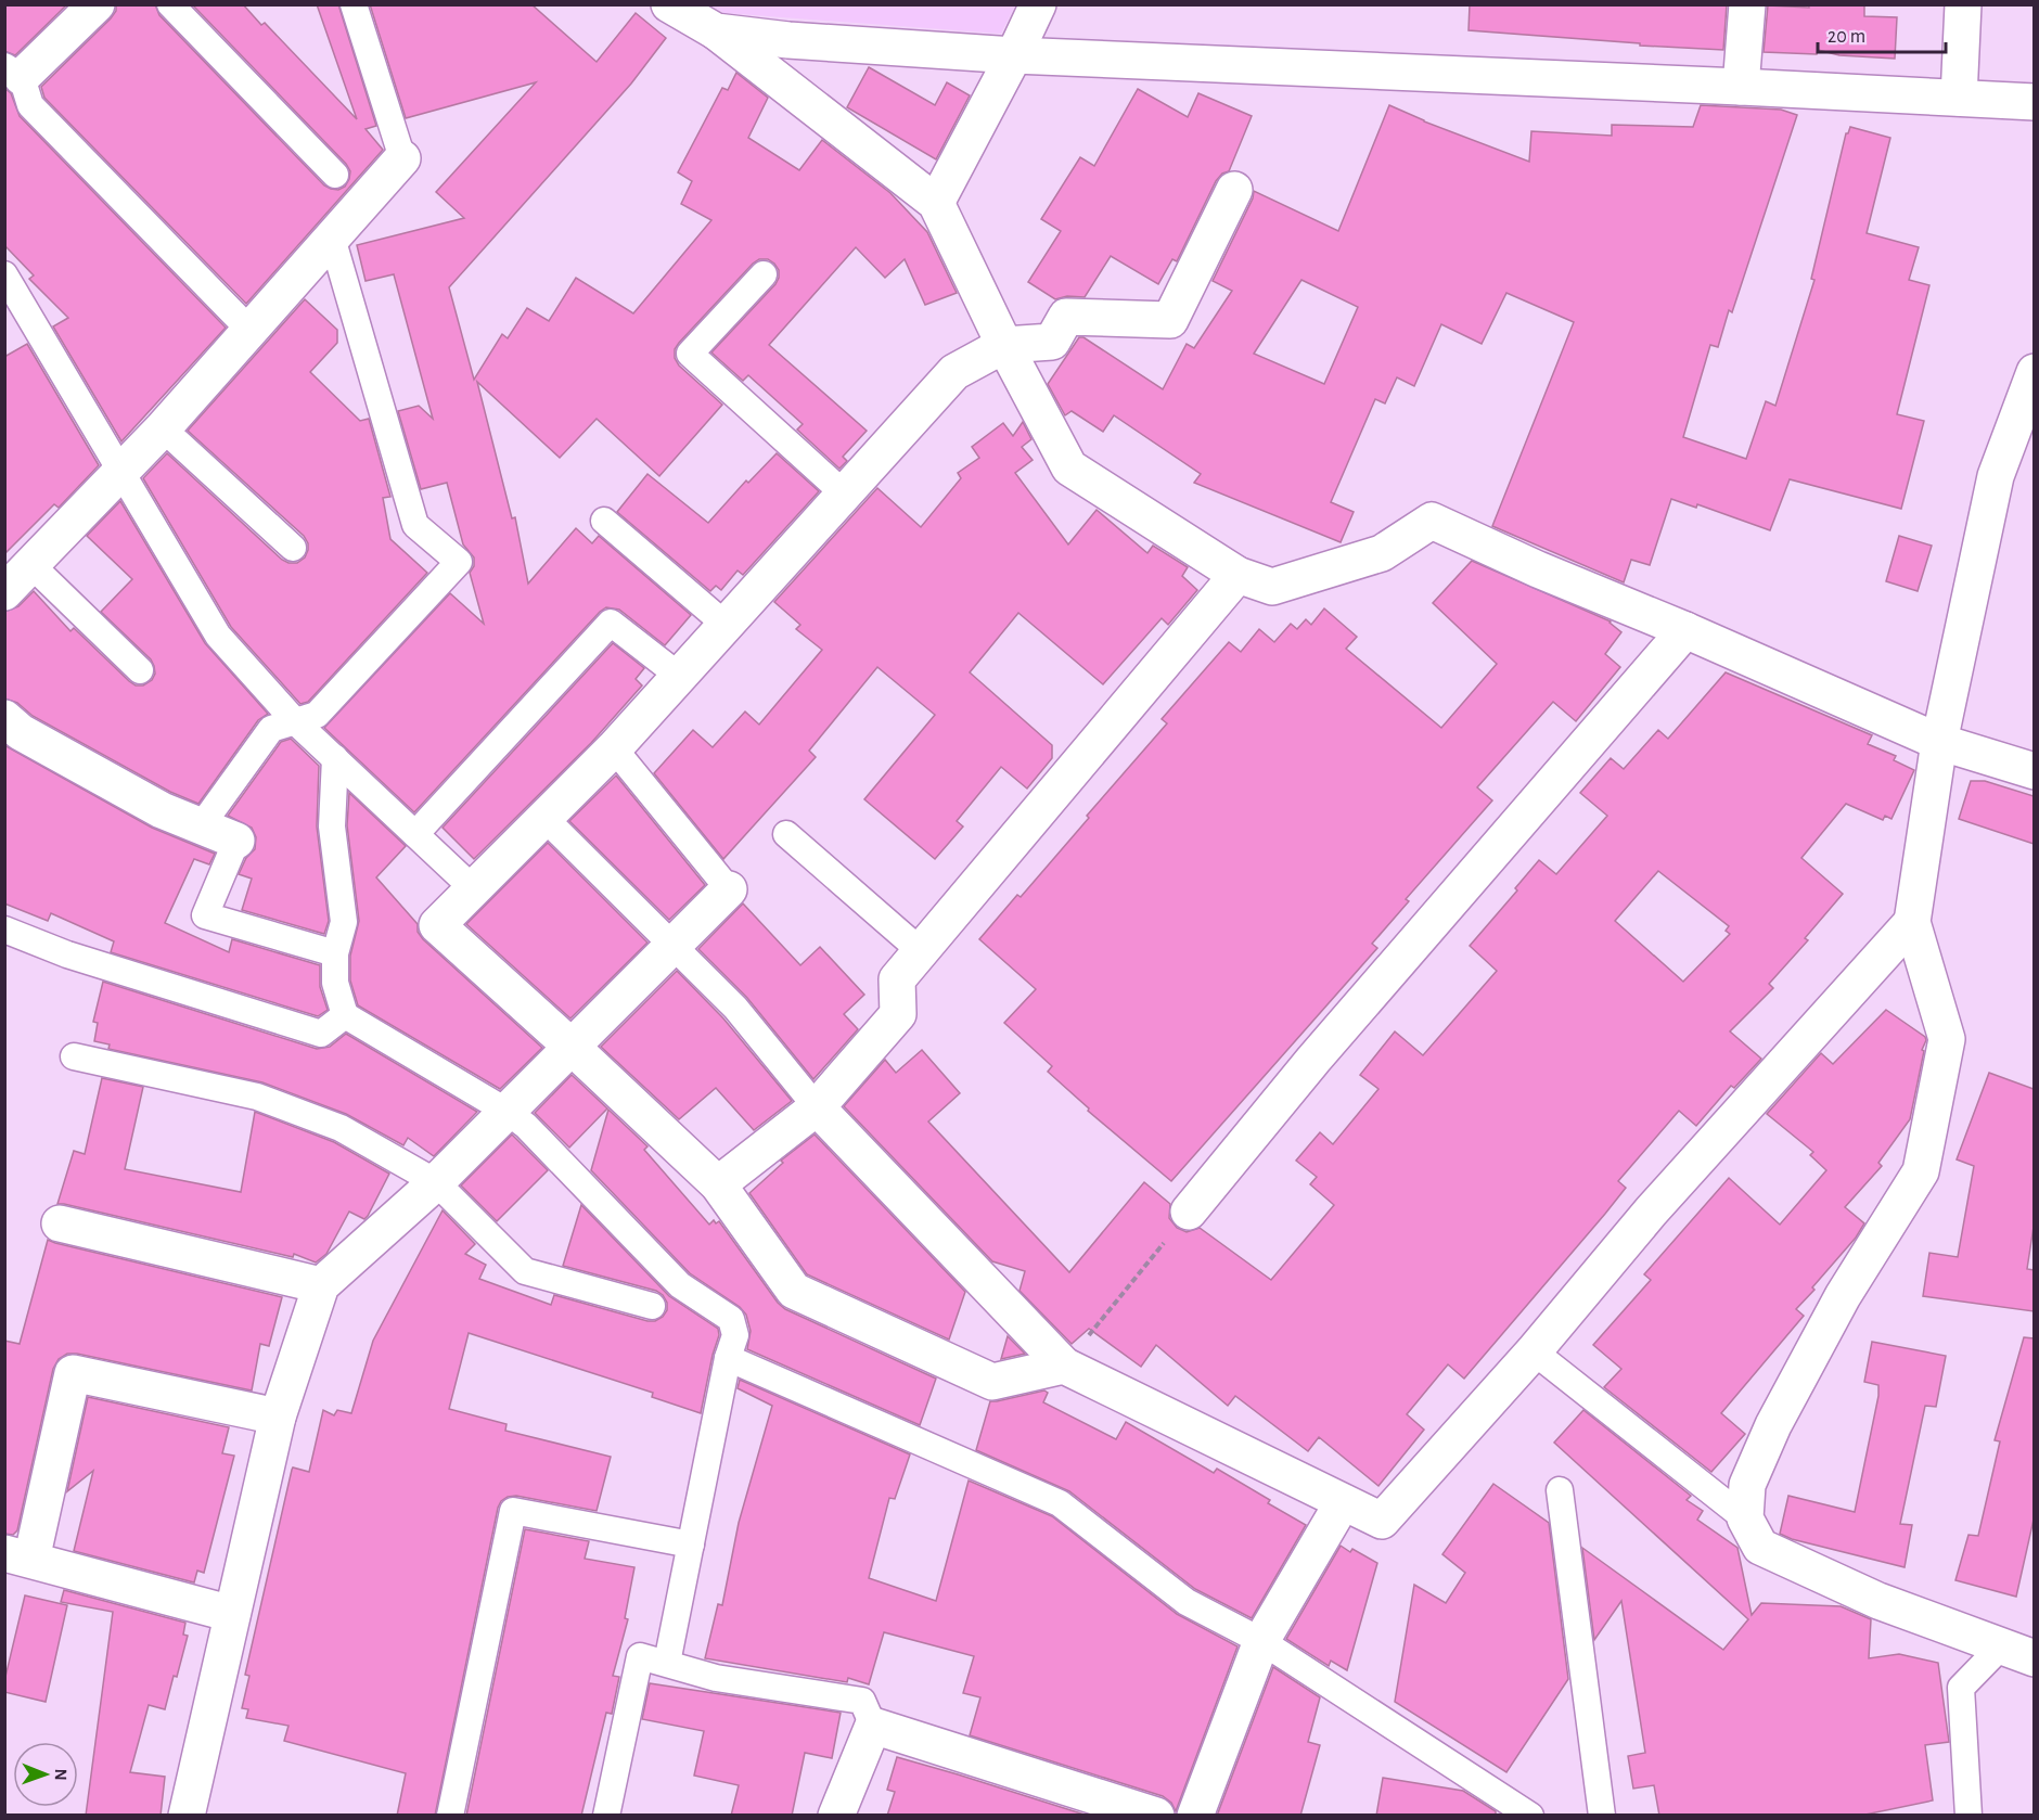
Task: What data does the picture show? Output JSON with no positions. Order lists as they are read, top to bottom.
{
  "scale_bar": "20 m",
  "north": "right"
}
